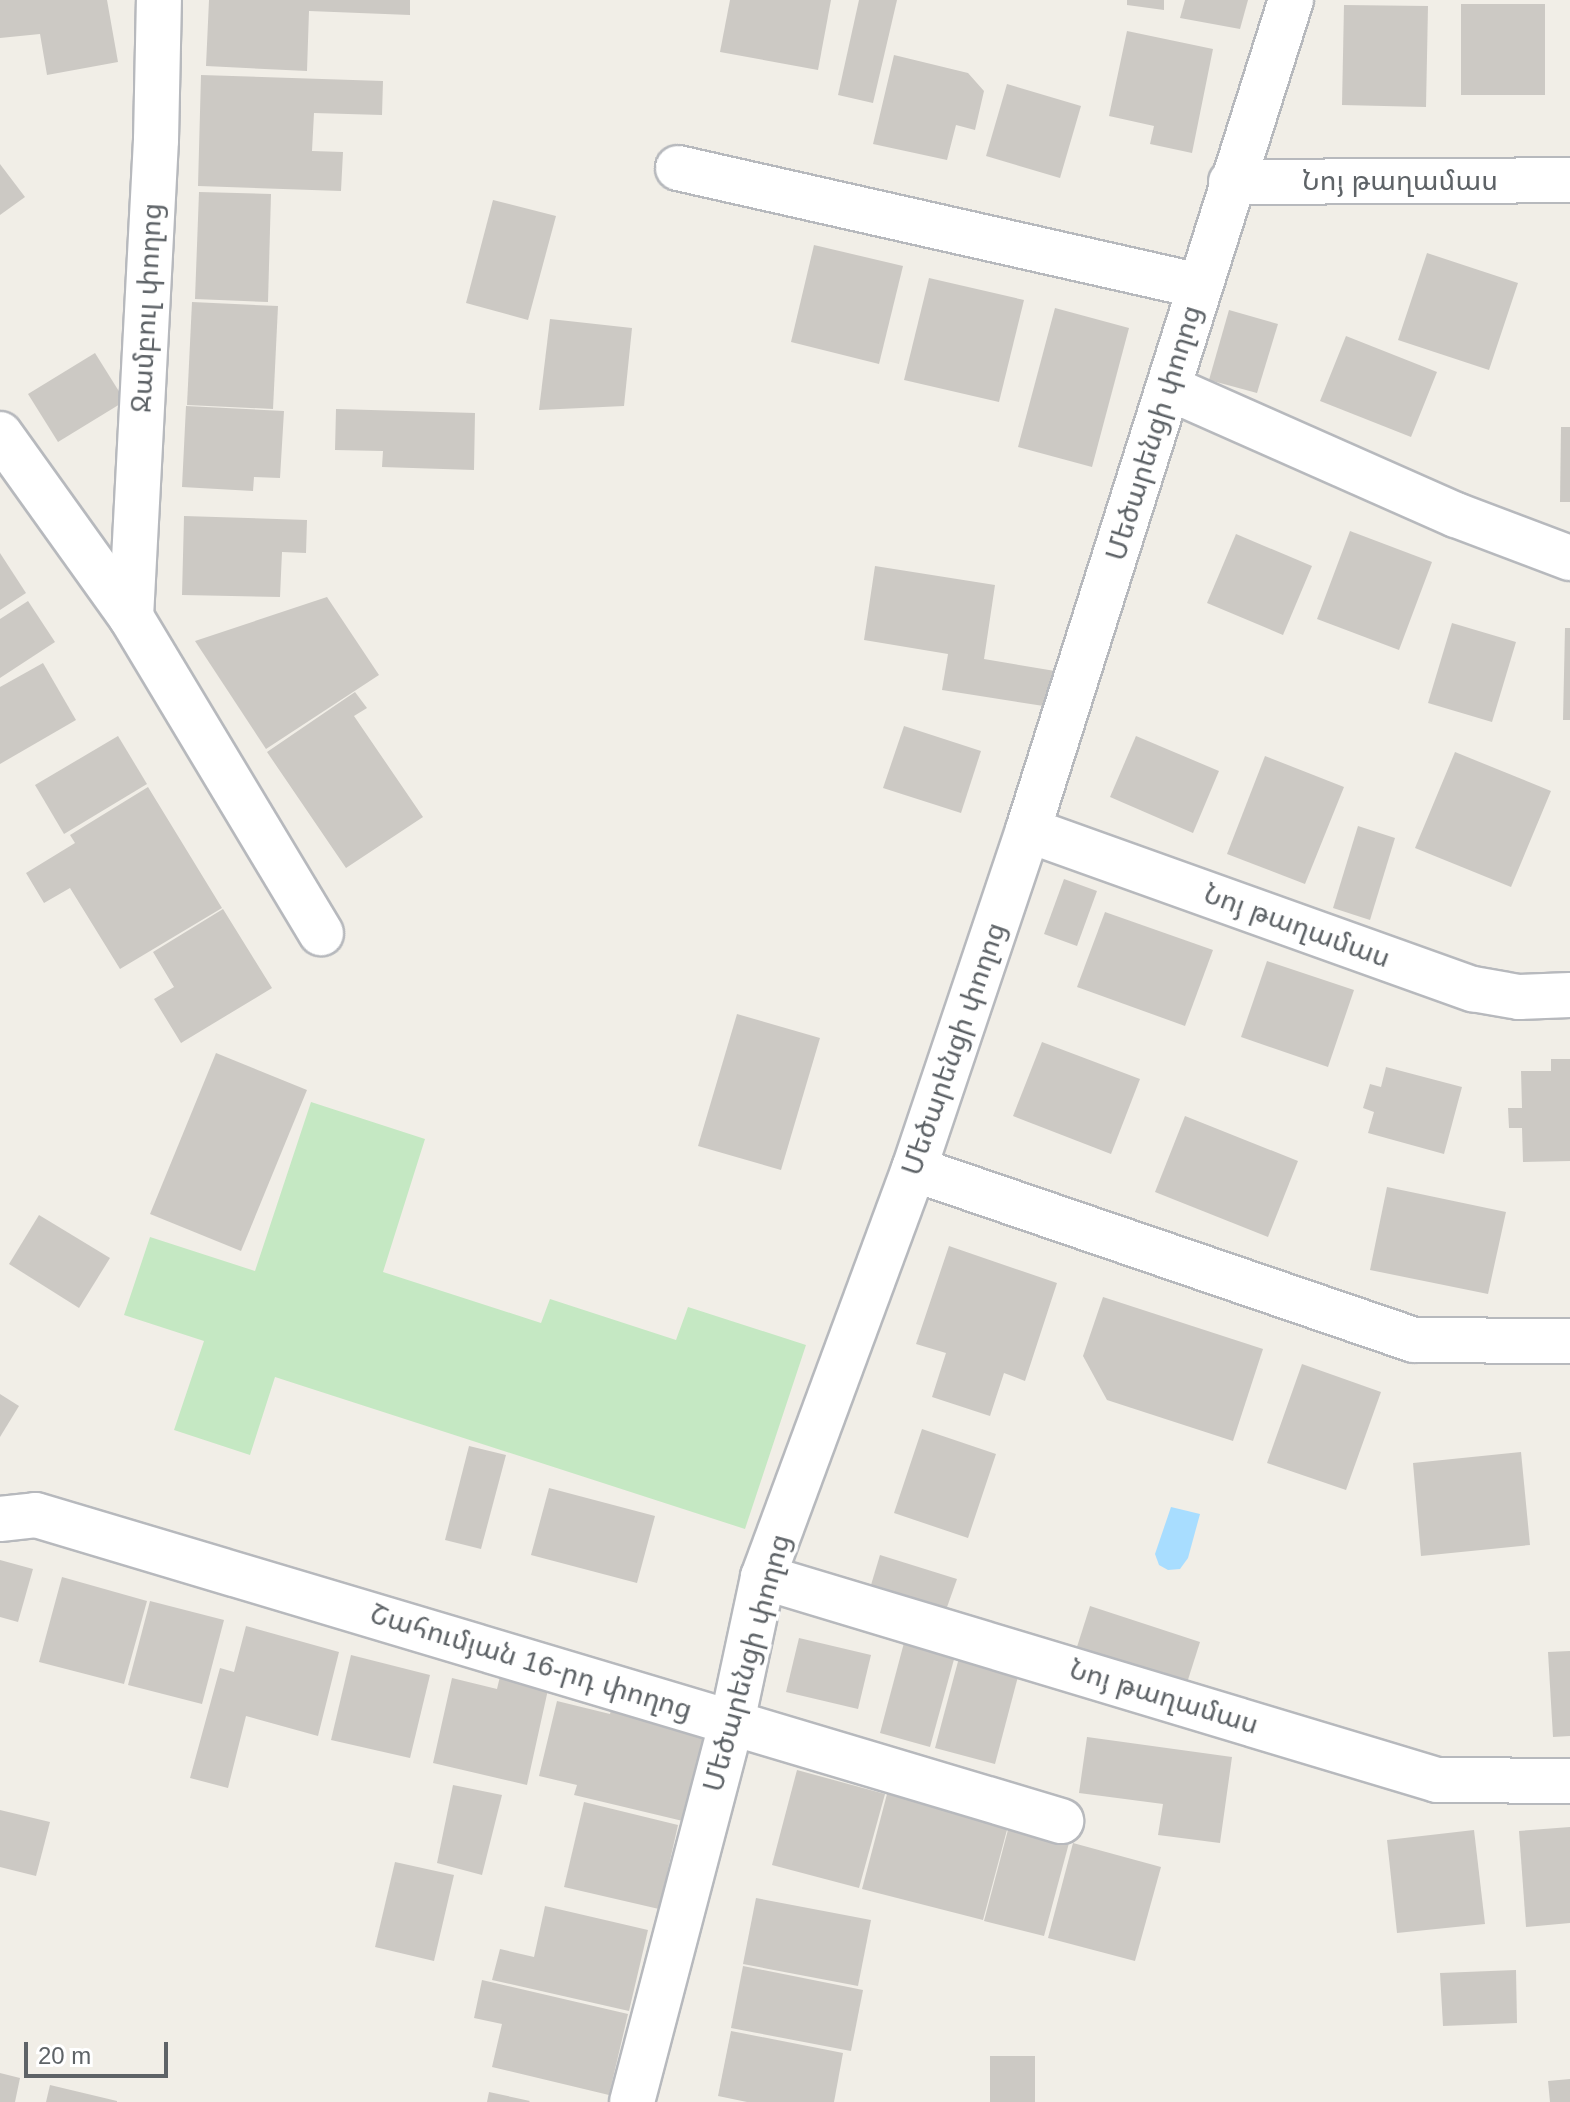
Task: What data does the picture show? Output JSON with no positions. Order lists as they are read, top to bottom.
{
  "streets": {
    "street": [
      "Նոյ թաղամաս",
      "Ջամբուլ փողոց",
      "Մեծարենցի փողոց",
      "Շահումյան 16-րդ փողոց"
    ]
  },
  "crossings": [
    ["Նոյ թաղամաս", "Մեծարենցի փողոց"],
    ["Մեծարենցի փողոց", "Շահումյան 16-րդ փողոց"]
  ],
  "scale_bar": "20 m"
}
